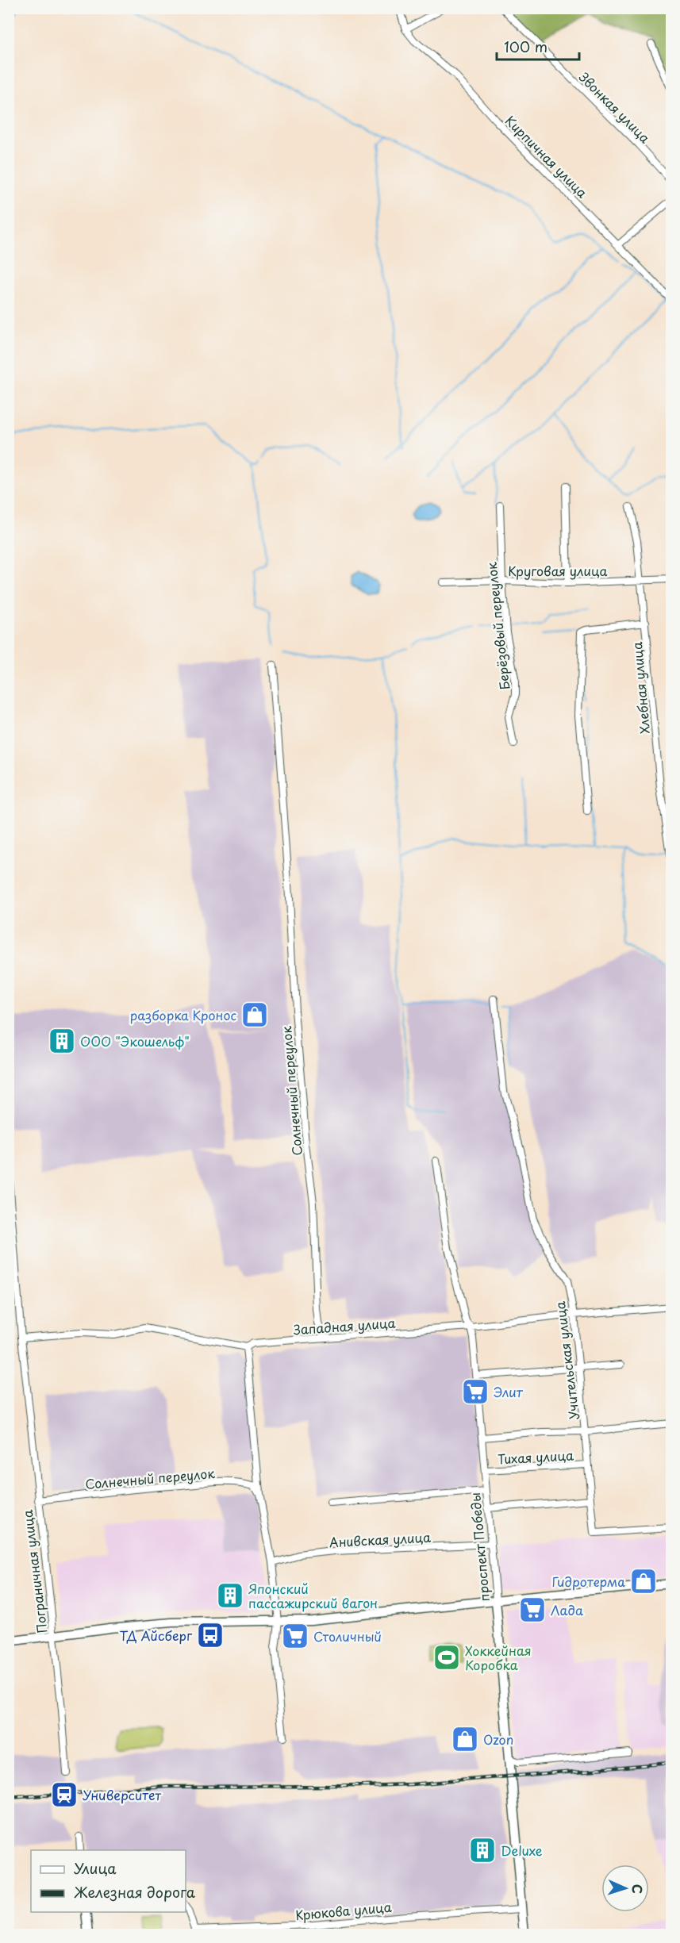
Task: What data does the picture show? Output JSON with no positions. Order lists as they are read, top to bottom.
{
  "streets": {
    "main road": ["проспект Победы"],
    "street": [
      "Звонкая улица",
      "Кирпичная улица",
      "Круговая улица",
      "Берёзовый переулок",
      "Хлебная улица",
      "Солнечный переулок",
      "Западная улица",
      "Учительская улица",
      "Тихая улица",
      "Анивская улица",
      "Пограничная улица",
      "Крюкова улица"
    ]
  },
  "crossings": [
    ["Круговая улица", "Берёзовый переулок"],
    ["Круговая улица", "Хлебная улица"],
    ["Солнечный переулок", "Западная улица"],
    ["Солнечный переулок", "Пограничная улица"],
    ["Западная улица", "Учительская улица"],
    ["Западная улица", "проспект Победы"],
    ["Западная улица", "Пограничная улица"],
    ["Учительская улица", "Тихая улица"],
    ["Тихая улица", "проспект Победы"],
    ["Анивская улица", "проспект Победы"],
    ["проспект Победы", "Крюкова улица"]
  ],
  "places": {
    "shop": ["разборка Кронос", "Гидротерма", "Ozon"],
    "building": ["ООО \"Экошельф\"", "Японский пассажирский вагон", "Deluxe"],
    "supermarket": ["Элит", "Лада", "Столичный"],
    "bus stop": ["ТД Айсберг"],
    "sports": ["Хоккейная Коробка"],
    "station": ["Университет"]
  },
  "legend": ["Улица", "Железная дорога"],
  "scale_bar": "100 m",
  "north": "right"
}
